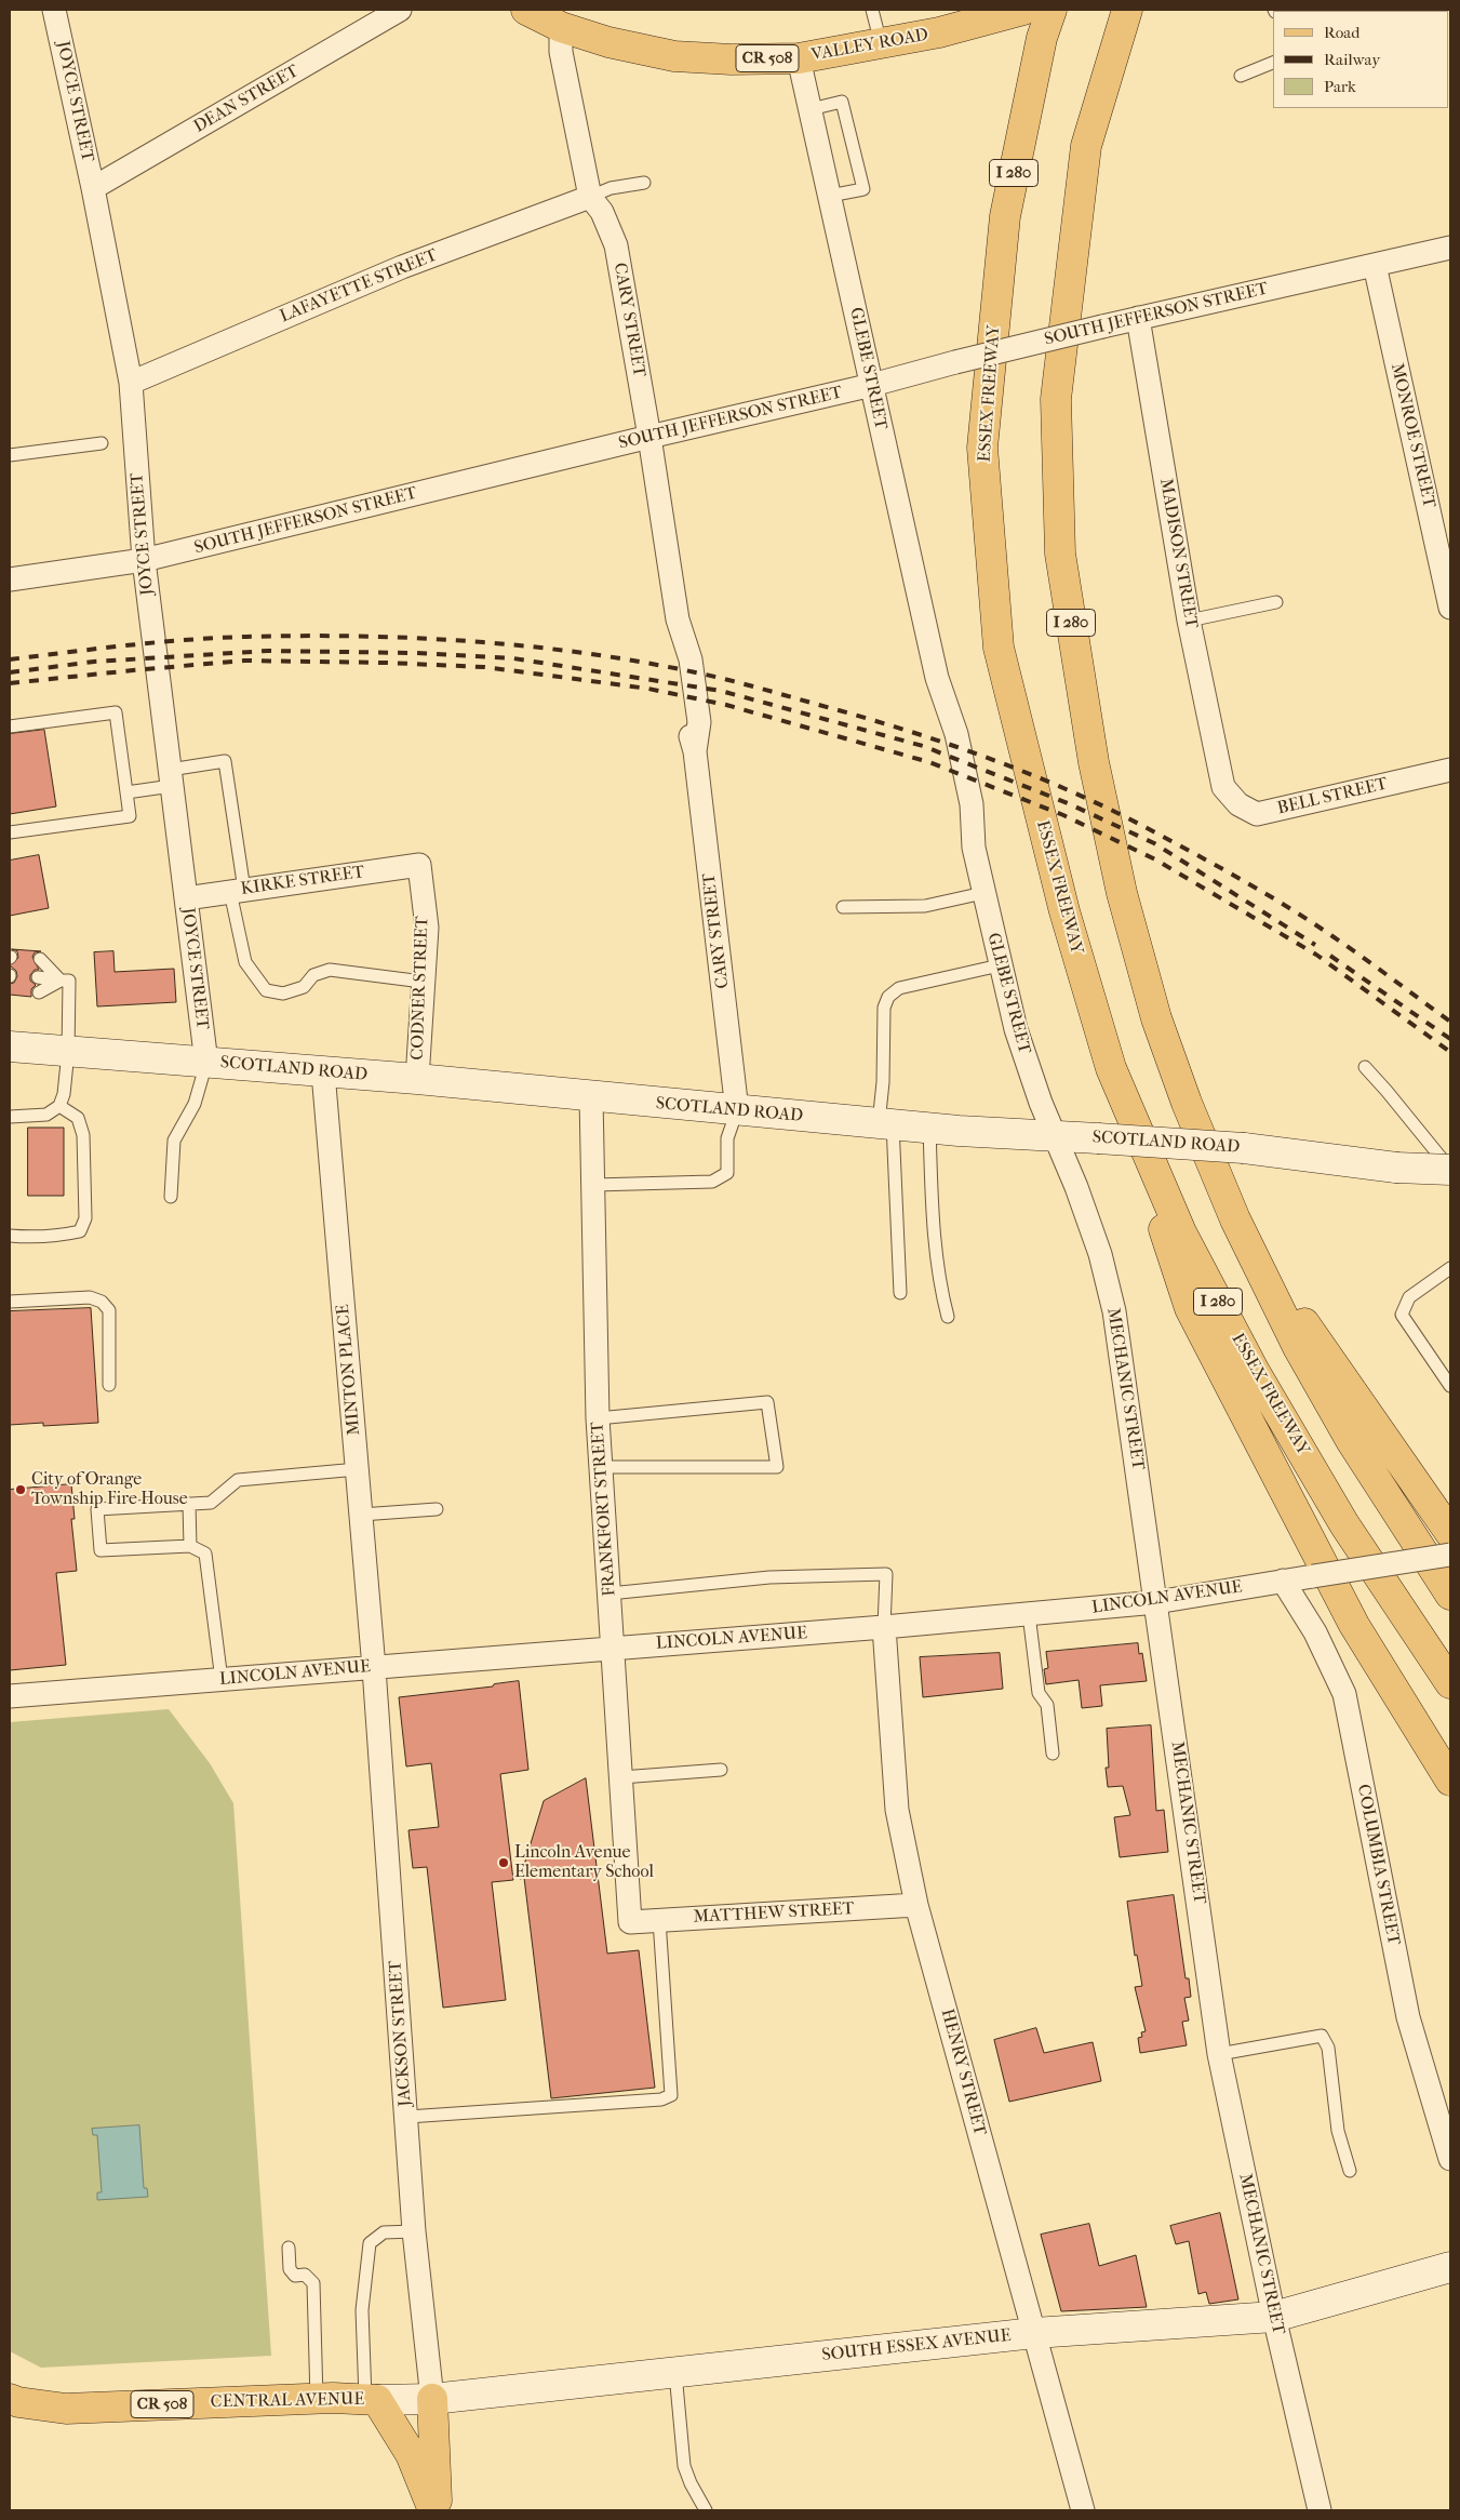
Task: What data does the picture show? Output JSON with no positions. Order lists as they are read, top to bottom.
{
  "streets": {
    "main road": [
      "VALLEY ROAD",
      "CR 508",
      "I 280",
      "ESSEX FREEWAY",
      "SCOTLAND ROAD",
      "SOUTH ESSEX AVENUE",
      "CENTRAL AVENUE"
    ],
    "street": [
      "DEAN STREET",
      "JOYCE STREET",
      "LAFAYETTE STREET",
      "SOUTH JEFFERSON STREET",
      "CARY STREET",
      "GLEBE STREET",
      "MONROE STREET",
      "MADISON STREET",
      "BELL STREET",
      "KIRKE STREET",
      "CODNER STREET",
      "MINTON PLACE",
      "MECHANIC STREET",
      "FRANKFORT STREET",
      "LINCOLN AVENUE",
      "COLUMBIA STREET",
      "MATTHEW STREET",
      "JACKSON STREET",
      "HENRY STREET"
    ]
  },
  "crossings": [
    ["VALLEY ROAD", "CARY STREET"],
    ["VALLEY ROAD", "GLEBE STREET"],
    ["DEAN STREET", "JOYCE STREET"],
    ["JOYCE STREET", "LAFAYETTE STREET"],
    ["JOYCE STREET", "SOUTH JEFFERSON STREET"],
    ["JOYCE STREET", "KIRKE STREET"],
    ["JOYCE STREET", "SCOTLAND ROAD"],
    ["LAFAYETTE STREET", "CARY STREET"],
    ["SOUTH JEFFERSON STREET", "CARY STREET"],
    ["SOUTH JEFFERSON STREET", "GLEBE STREET"],
    ["SOUTH JEFFERSON STREET", "MONROE STREET"],
    ["SOUTH JEFFERSON STREET", "MADISON STREET"],
    ["CARY STREET", "SCOTLAND ROAD"],
    ["GLEBE STREET", "SCOTLAND ROAD"],
    ["GLEBE STREET", "MECHANIC STREET"],
    ["MADISON STREET", "BELL STREET"],
    ["KIRKE STREET", "CODNER STREET"],
    ["CODNER STREET", "SCOTLAND ROAD"],
    ["SCOTLAND ROAD", "MINTON PLACE"],
    ["SCOTLAND ROAD", "MECHANIC STREET"],
    ["SCOTLAND ROAD", "FRANKFORT STREET"],
    ["MINTON PLACE", "LINCOLN AVENUE"],
    ["MINTON PLACE", "JACKSON STREET"],
    ["MECHANIC STREET", "LINCOLN AVENUE"],
    ["MECHANIC STREET", "SOUTH ESSEX AVENUE"],
    ["FRANKFORT STREET", "LINCOLN AVENUE"],
    ["FRANKFORT STREET", "MATTHEW STREET"],
    ["LINCOLN AVENUE", "COLUMBIA STREET"],
    ["LINCOLN AVENUE", "JACKSON STREET"],
    ["LINCOLN AVENUE", "HENRY STREET"],
    ["MATTHEW STREET", "HENRY STREET"],
    ["JACKSON STREET", "SOUTH ESSEX AVENUE"],
    ["HENRY STREET", "SOUTH ESSEX AVENUE"],
    ["SOUTH ESSEX AVENUE", "CENTRAL AVENUE"]
  ],
  "places": ["City of Orange Township Fire House", "Lincoln Avenue Elementary School"],
  "legend": ["Road", "Railway", "Park"]
}
